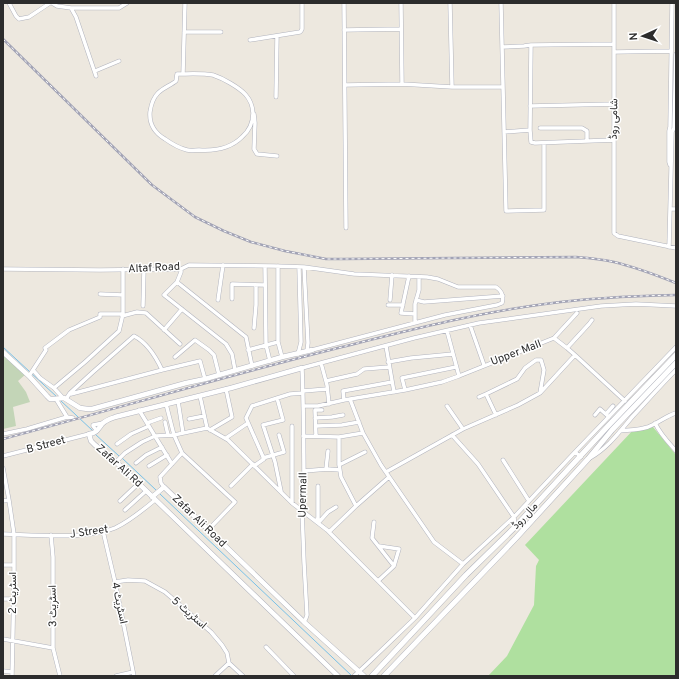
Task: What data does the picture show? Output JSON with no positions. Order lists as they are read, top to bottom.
{
  "streets": {
    "main road": ["مال روڈ"],
    "street": [
      "شامی روڈ",
      "Altaf Road",
      "Upper Mall",
      "B Street",
      "Zafar Ali Rd",
      "Upermall",
      "Zafar Ali Road",
      "J Street",
      "اسٹریٹ 2",
      "اسٹریٹ 4",
      "اسٹریٹ 3",
      "اسٹریٹ 5"
    ]
  },
  "crossings": [
    ["Upper Mall", "Upermall"],
    ["B Street", "Zafar Ali Rd"],
    ["Zafar Ali Rd", "Zafar Ali Road"],
    ["Zafar Ali Rd", "J Street"],
    ["Upermall", "Zafar Ali Road"],
    ["Zafar Ali Road", "J Street"],
    ["J Street", "اسٹریٹ 2"],
    ["J Street", "اسٹریٹ 4"],
    ["J Street", "اسٹریٹ 3"],
    ["اسٹریٹ 4", "اسٹریٹ 5"]
  ],
  "north": "left"
}
